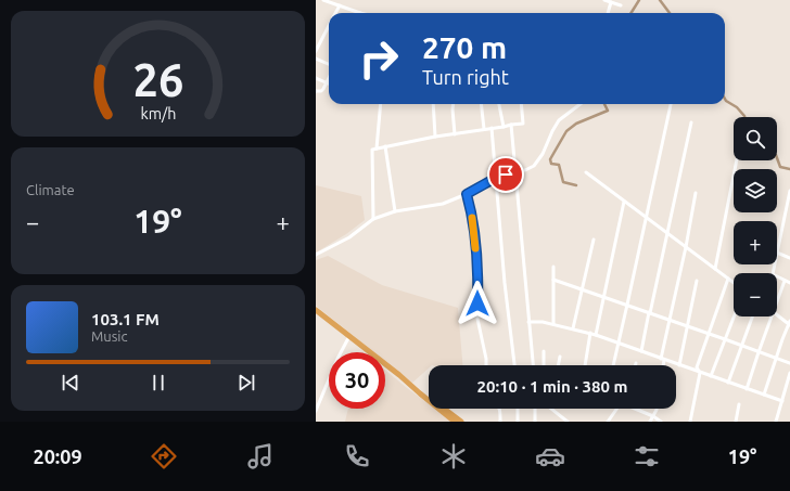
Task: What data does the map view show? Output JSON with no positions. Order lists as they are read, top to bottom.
{
  "page": {
    "turn": ["270 m", "Turn right"],
    "map_buttons": ["+", "−"],
    "tile": "Climate",
    "heat": ["−", "19°", "+"],
    "song": ["103.1 FM", "Music"],
    "limit": "30",
    "trip": "20:10 · 1 min · 380 m",
    "tabs": ["20:09", "19°"],
    "gauge": ["26", "km/h"]
  }
}
